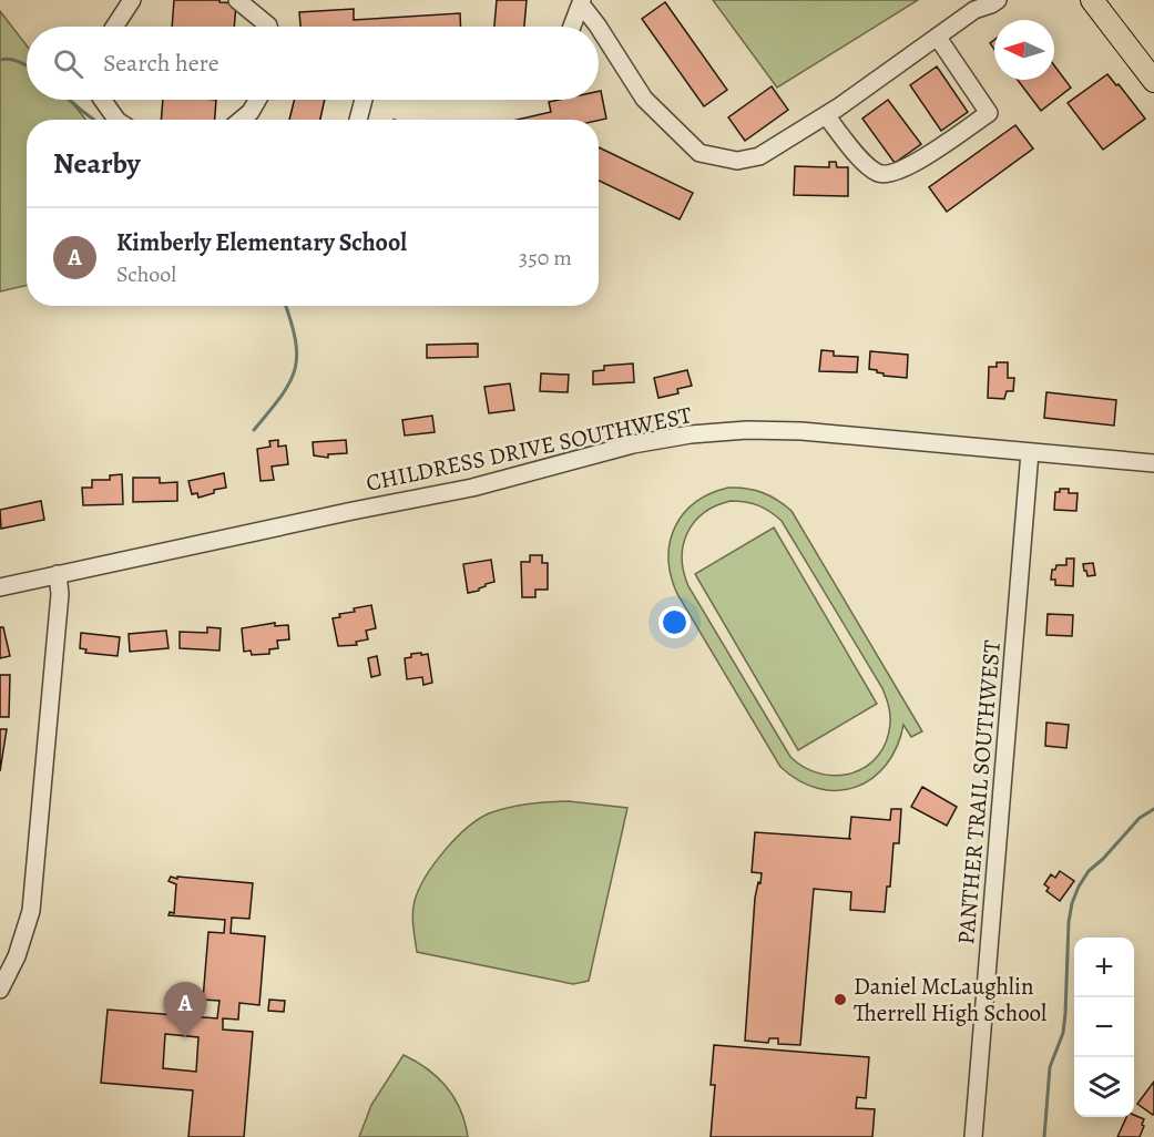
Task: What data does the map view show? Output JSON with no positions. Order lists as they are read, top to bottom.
{
  "streets": {
    "street": ["CHILDRESS DRIVE SOUTHWEST", "PANTHER TRAIL SOUTHWEST"]
  },
  "crossings": [
    ["CHILDRESS DRIVE SOUTHWEST", "PANTHER TRAIL SOUTHWEST"]
  ],
  "places": ["Daniel McLaughlin Therrell High School"],
  "north": "left",
  "page": {
    "search": "Search here",
    "heading": "Nearby",
    "list": [
      {
        "mark": "A",
        "name": "Kimberly Elementary School",
        "note": "School",
        "value": "350 m"
      }
    ],
    "map_buttons": ["+", "−"],
    "pins": "A"
  }
}
